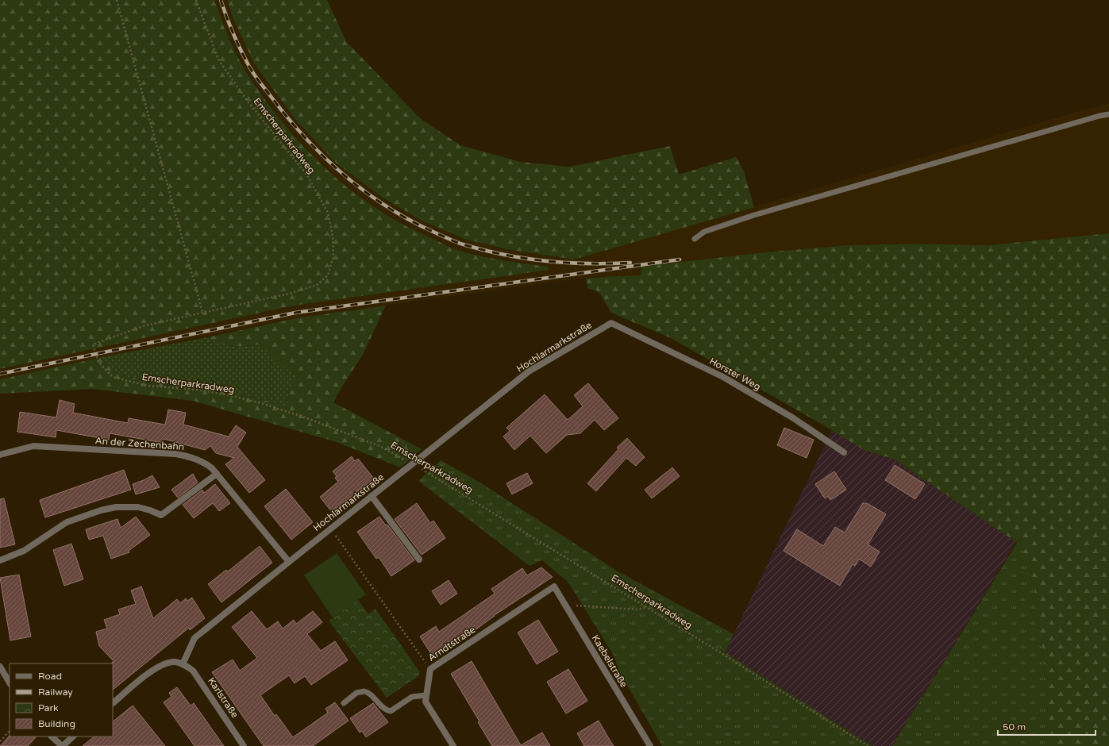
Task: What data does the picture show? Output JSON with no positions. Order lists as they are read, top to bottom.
{
  "streets": {
    "street": [
      "Hochlarmarkstraße",
      "Horster Weg",
      "An der Zechenbahn",
      "Arndtstraße",
      "Kaebelstraße",
      "Karlstraße"
    ],
    "path": ["Emscherparkradweg"]
  },
  "crossings": [
    ["Emscherparkradweg", "Hochlarmarkstraße"],
    ["Hochlarmarkstraße", "Horster Weg"],
    ["Hochlarmarkstraße", "An der Zechenbahn"],
    ["Hochlarmarkstraße", "Karlstraße"],
    ["Arndtstraße", "Kaebelstraße"]
  ],
  "legend": [
    "Road",
    "Railway",
    "Park",
    "Building"
  ],
  "scale_bar": "50 m"
}
